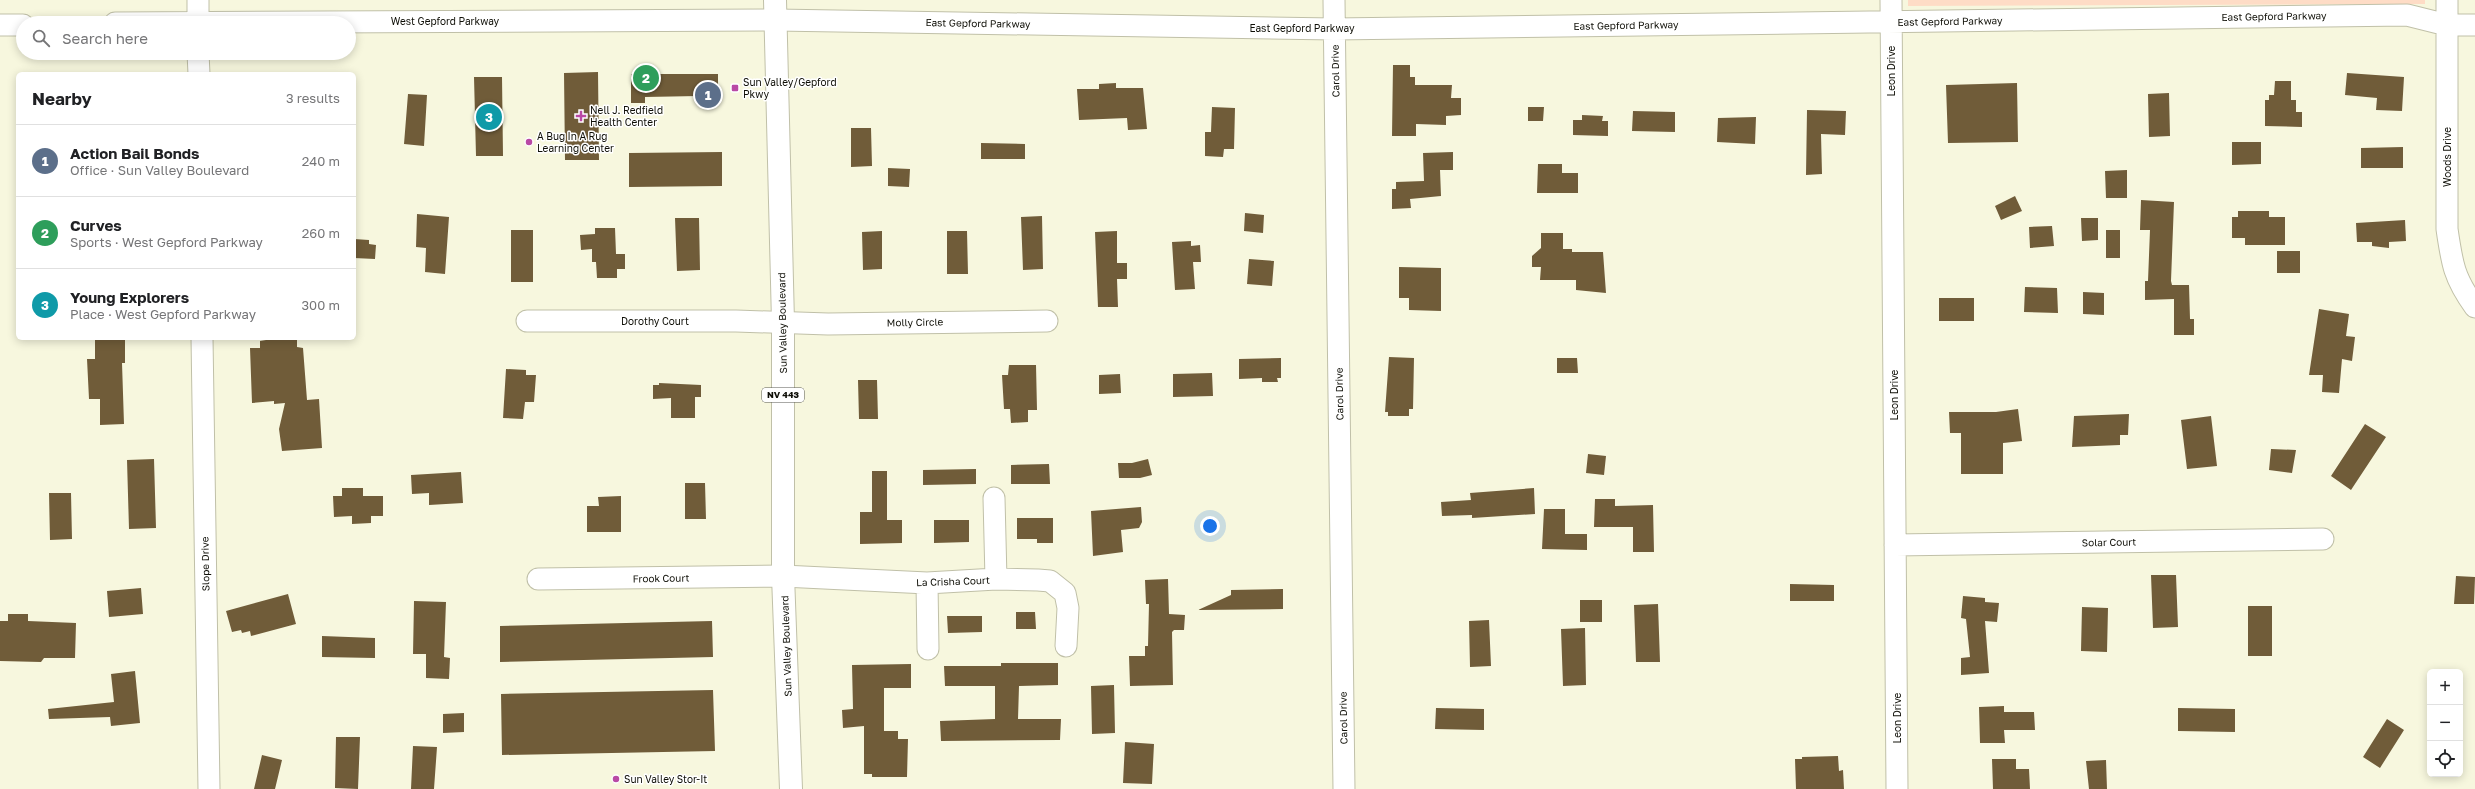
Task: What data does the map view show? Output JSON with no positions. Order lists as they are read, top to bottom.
{
  "streets": {
    "main road": ["Sun Valley Boulevard", "NV 443"],
    "street": [
      "East Gepford Parkway",
      "West Gepford Parkway",
      "Carol Drive",
      "Leon Drive",
      "Woods Drive",
      "Dorothy Court",
      "Molly Circle",
      "Solar Court",
      "Slope Drive",
      "Frook Court",
      "La Crisha Court"
    ]
  },
  "crossings": [
    ["East Gepford Parkway", "West Gepford Parkway"],
    ["East Gepford Parkway", "Carol Drive"],
    ["East Gepford Parkway", "Leon Drive"],
    ["East Gepford Parkway", "Woods Drive"],
    ["East Gepford Parkway", "Sun Valley Boulevard"],
    ["West Gepford Parkway", "Sun Valley Boulevard"],
    ["Leon Drive", "Solar Court"],
    ["Dorothy Court", "Molly Circle"],
    ["Dorothy Court", "Sun Valley Boulevard"],
    ["Molly Circle", "Sun Valley Boulevard"],
    ["Sun Valley Boulevard", "Frook Court"],
    ["Sun Valley Boulevard", "La Crisha Court"],
    ["Frook Court", "La Crisha Court"]
  ],
  "places": {
    "transit": ["Sun Valley/Gepford Pkwy"],
    "health": ["Nell J. Redfield Health Center"],
    "other": ["A Bug In A Rug Learning Center", "Sun Valley Stor-It"]
  },
  "page": {
    "search": "Search here",
    "pins": ["2", "1", "3"],
    "heading": ["Nearby", "3 results"],
    "list": [
      {
        "mark": "1",
        "name": "Action Bail Bonds",
        "note": "Office · Sun Valley Boulevard",
        "value": "240 m"
      },
      {
        "mark": "2",
        "name": "Curves",
        "note": "Sports · West Gepford Parkway",
        "value": "260 m"
      },
      {
        "mark": "3",
        "name": "Young Explorers",
        "note": "Place · West Gepford Parkway",
        "value": "300 m"
      }
    ],
    "map_buttons": ["+", "−"]
  }
}
